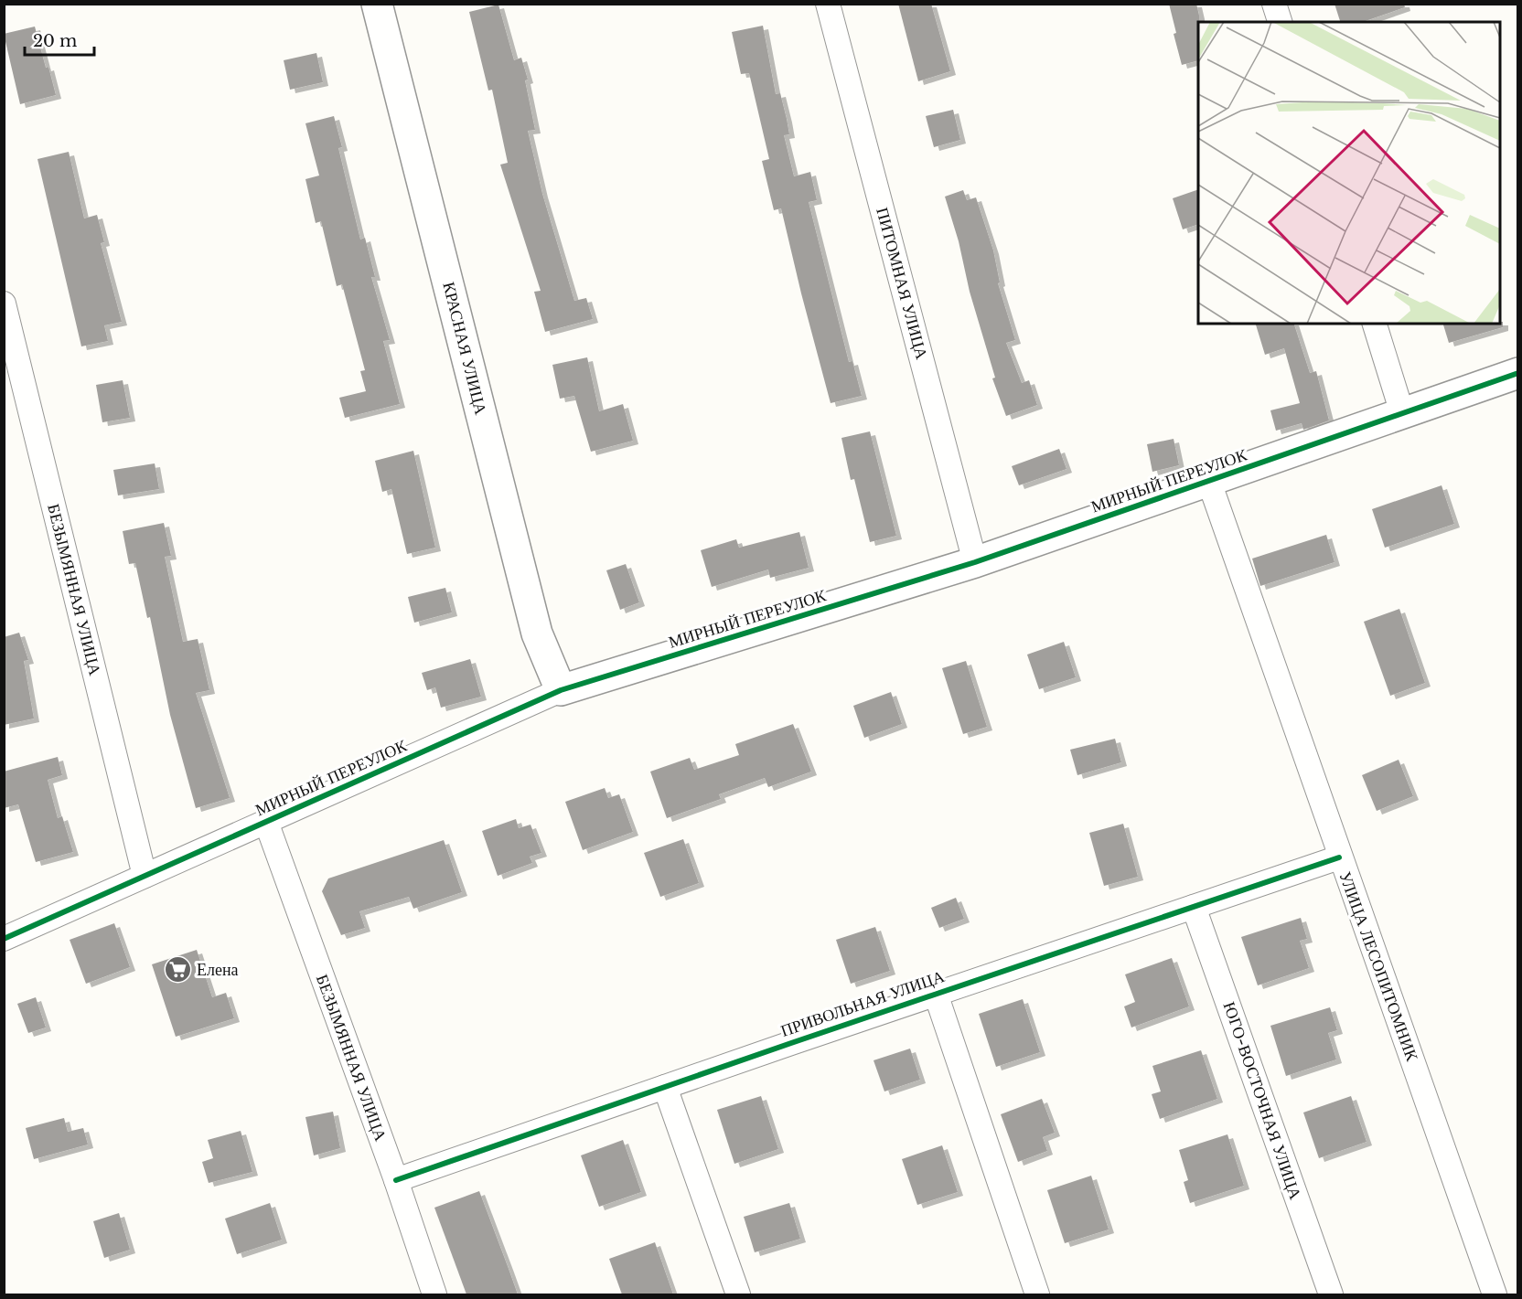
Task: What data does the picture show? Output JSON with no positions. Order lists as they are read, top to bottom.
{
  "streets": {
    "street": [
      "ПИТОМНАЯ УЛИЦА",
      "КРАСНАЯ УЛИЦА",
      "МИРНЫЙ ПЕРЕУЛОК",
      "БЕЗЫМЯННАЯ УЛИЦА",
      "УЛИЦА ЛЕСОПИТОМНИК",
      "ПРИВОЛЬНАЯ УЛИЦА",
      "ЮГО-ВОСТОЧНАЯ УЛИЦА"
    ]
  },
  "crossings": [
    ["ПИТОМНАЯ УЛИЦА", "МИРНЫЙ ПЕРЕУЛОК"],
    ["КРАСНАЯ УЛИЦА", "МИРНЫЙ ПЕРЕУЛОК"],
    ["МИРНЫЙ ПЕРЕУЛОК", "БЕЗЫМЯННАЯ УЛИЦА"],
    ["МИРНЫЙ ПЕРЕУЛОК", "УЛИЦА ЛЕСОПИТОМНИК"],
    ["БЕЗЫМЯННАЯ УЛИЦА", "ПРИВОЛЬНАЯ УЛИЦА"],
    ["УЛИЦА ЛЕСОПИТОМНИК", "ПРИВОЛЬНАЯ УЛИЦА"],
    ["ПРИВОЛЬНАЯ УЛИЦА", "ЮГО-ВОСТОЧНАЯ УЛИЦА"]
  ],
  "places": {
    "supermarket": ["Елена"]
  },
  "scale_bar": "20 m"
}
